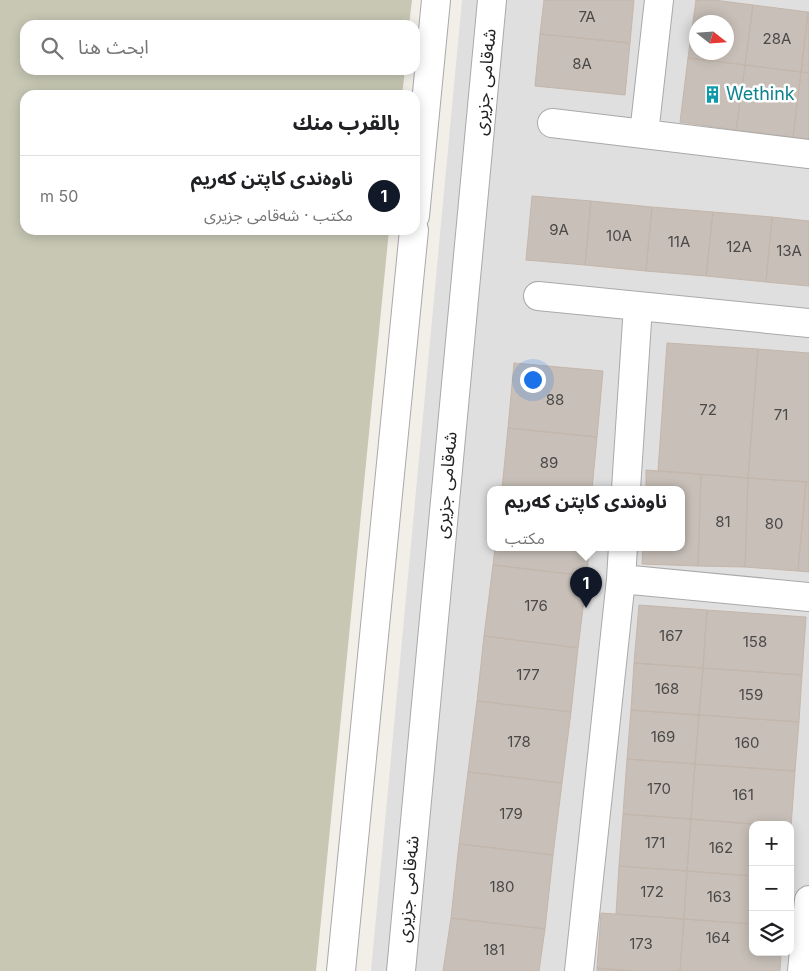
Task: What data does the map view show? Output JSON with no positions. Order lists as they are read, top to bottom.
{
  "streets": {
    "street": ["شەقامی جزیری"]
  },
  "places": {
    "building": ["Wethink"]
  },
  "house_numbers": [
    "7A",
    "28A",
    "8A",
    "9A",
    "10A",
    "11A",
    "12A",
    "13A",
    "88",
    "72",
    "71",
    "89",
    "81",
    "80",
    "176",
    "167",
    "158",
    "177",
    "168",
    "159",
    "169",
    "178",
    "160",
    "170",
    "161",
    "179",
    "171",
    "162",
    "180",
    "172",
    "163",
    "164",
    "173",
    "181"
  ],
  "north": "right",
  "page": {
    "search": "ابحث هنا",
    "heading": "بالقرب منك",
    "list": [
      {
        "mark": "1",
        "name": "ناوەندی کاپتن کەریم",
        "note": "مكتب · شەقامی جزیری",
        "value": "50 m"
      }
    ],
    "popup": ["ناوەندی کاپتن کەریم", "مكتب"],
    "pins": "1",
    "map_buttons": ["+", "−"]
  }
}
